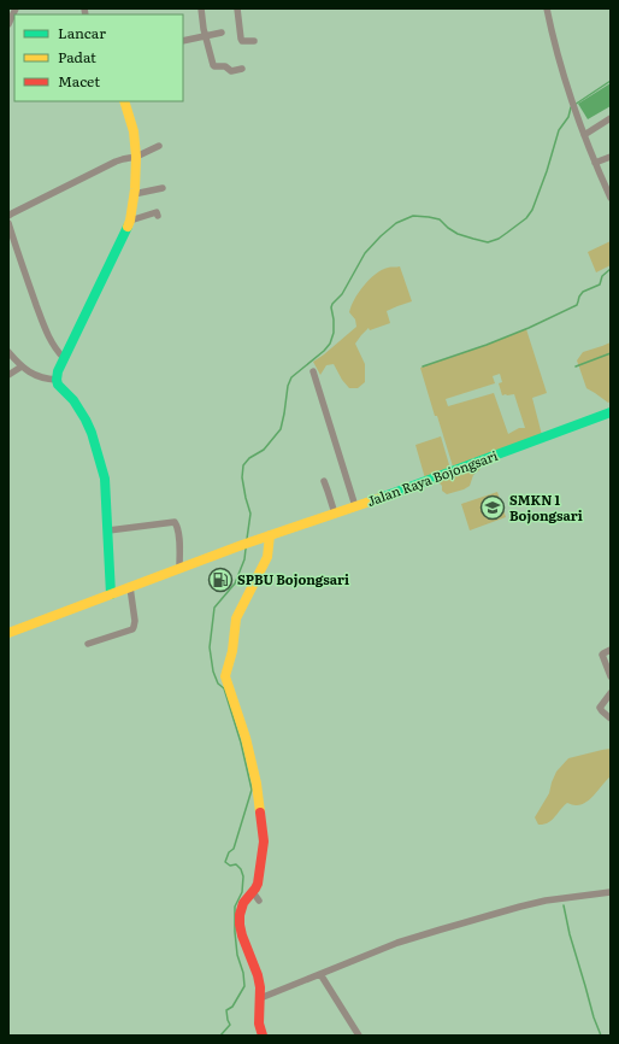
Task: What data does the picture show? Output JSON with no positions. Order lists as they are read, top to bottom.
{
  "streets": {
    "street": ["Jalan Raya Bojongsari"]
  },
  "places": {
    "school or university": ["SMKN 1 Bojongsari"],
    "fuel station": ["SPBU Bojongsari"]
  },
  "legend": ["Lancar", "Padat", "Macet"]
}
